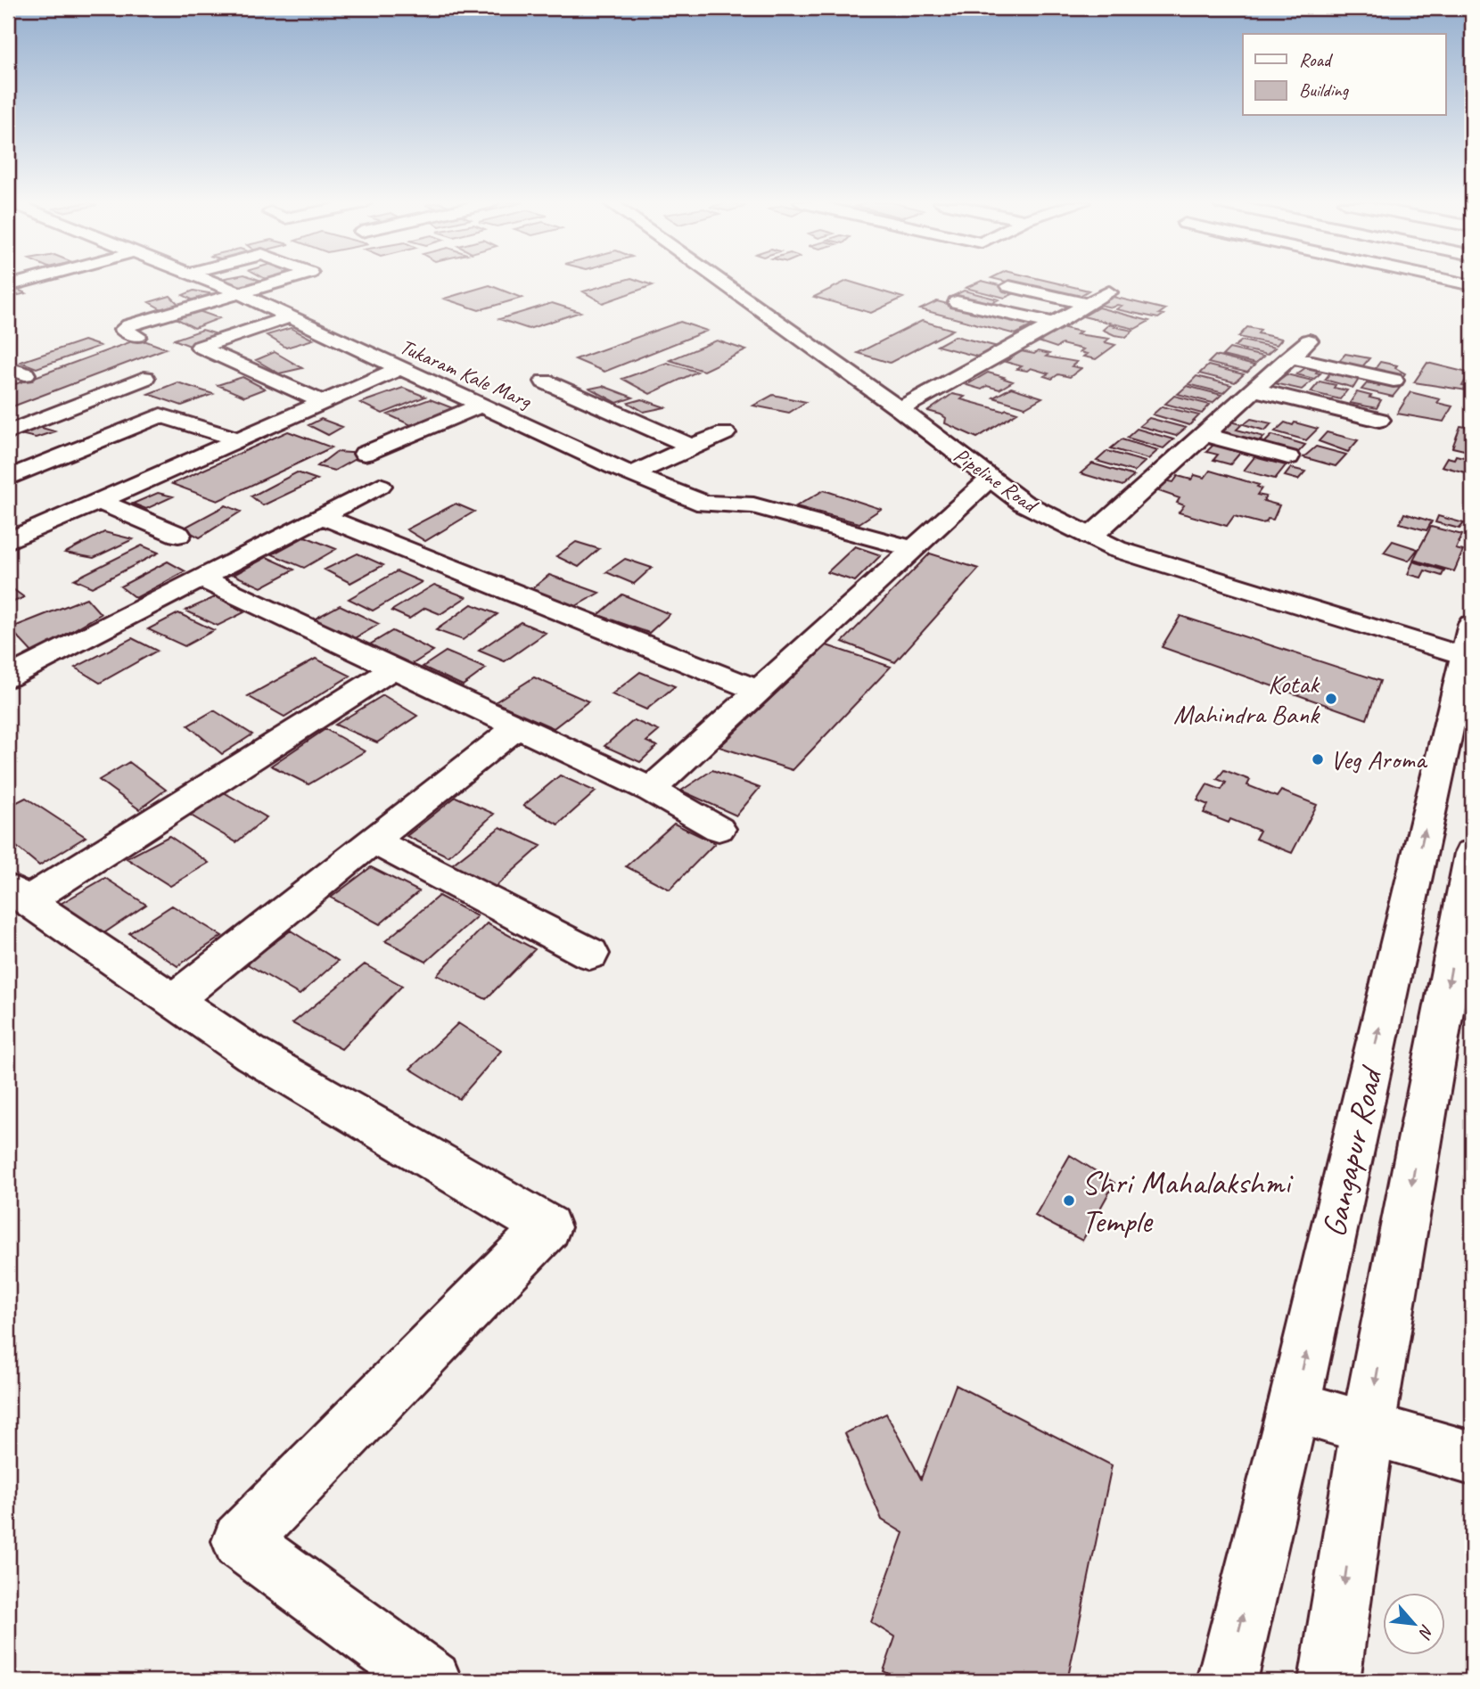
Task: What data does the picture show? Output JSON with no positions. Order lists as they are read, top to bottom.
{
  "streets": {
    "street": ["Tukaram Kale Marg", "Pipeline Road", "Gangapur Road"]
  },
  "crossings": [
    ["Pipeline Road", "Gangapur Road"]
  ],
  "places": ["Kotak Mahindra Bank", "Veg Aroma", "Shri Mahalakshmi Temple"],
  "legend": ["Road", "Building"],
  "north": "bottom right"
}
